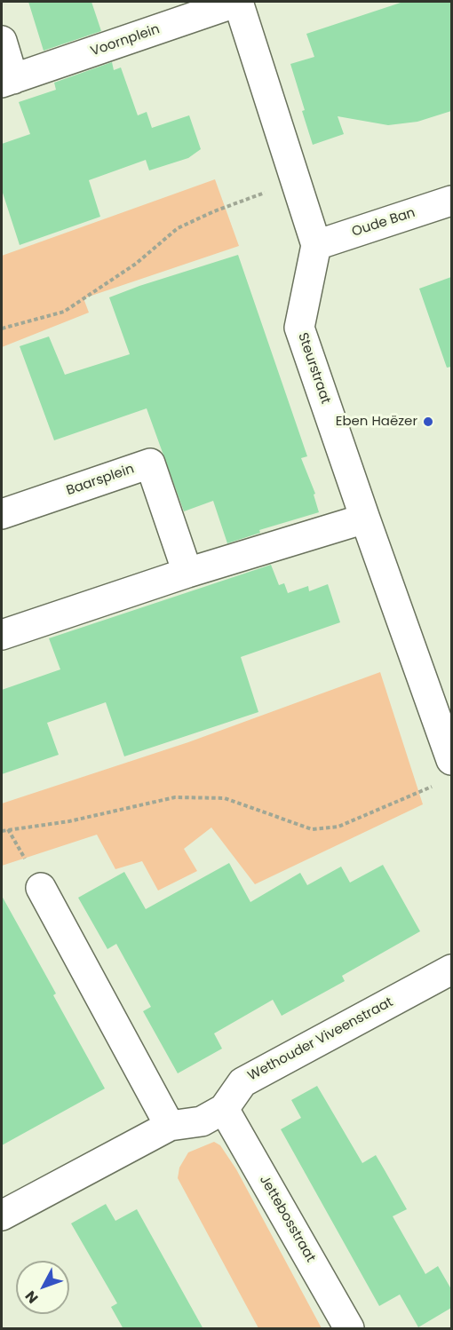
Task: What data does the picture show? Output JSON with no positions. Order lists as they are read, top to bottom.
{
  "streets": {
    "street": [
      "Voornplein",
      "Oude Ban",
      "Steurstraat",
      "Baarsplein",
      "Wethouder Viveenstraat",
      "Jettebosstraat"
    ]
  },
  "crossings": [
    ["Voornplein", "Steurstraat"],
    ["Oude Ban", "Steurstraat"],
    ["Wethouder Viveenstraat", "Jettebosstraat"]
  ],
  "places": ["Eben Haëzer"],
  "north": "bottom left"
}
